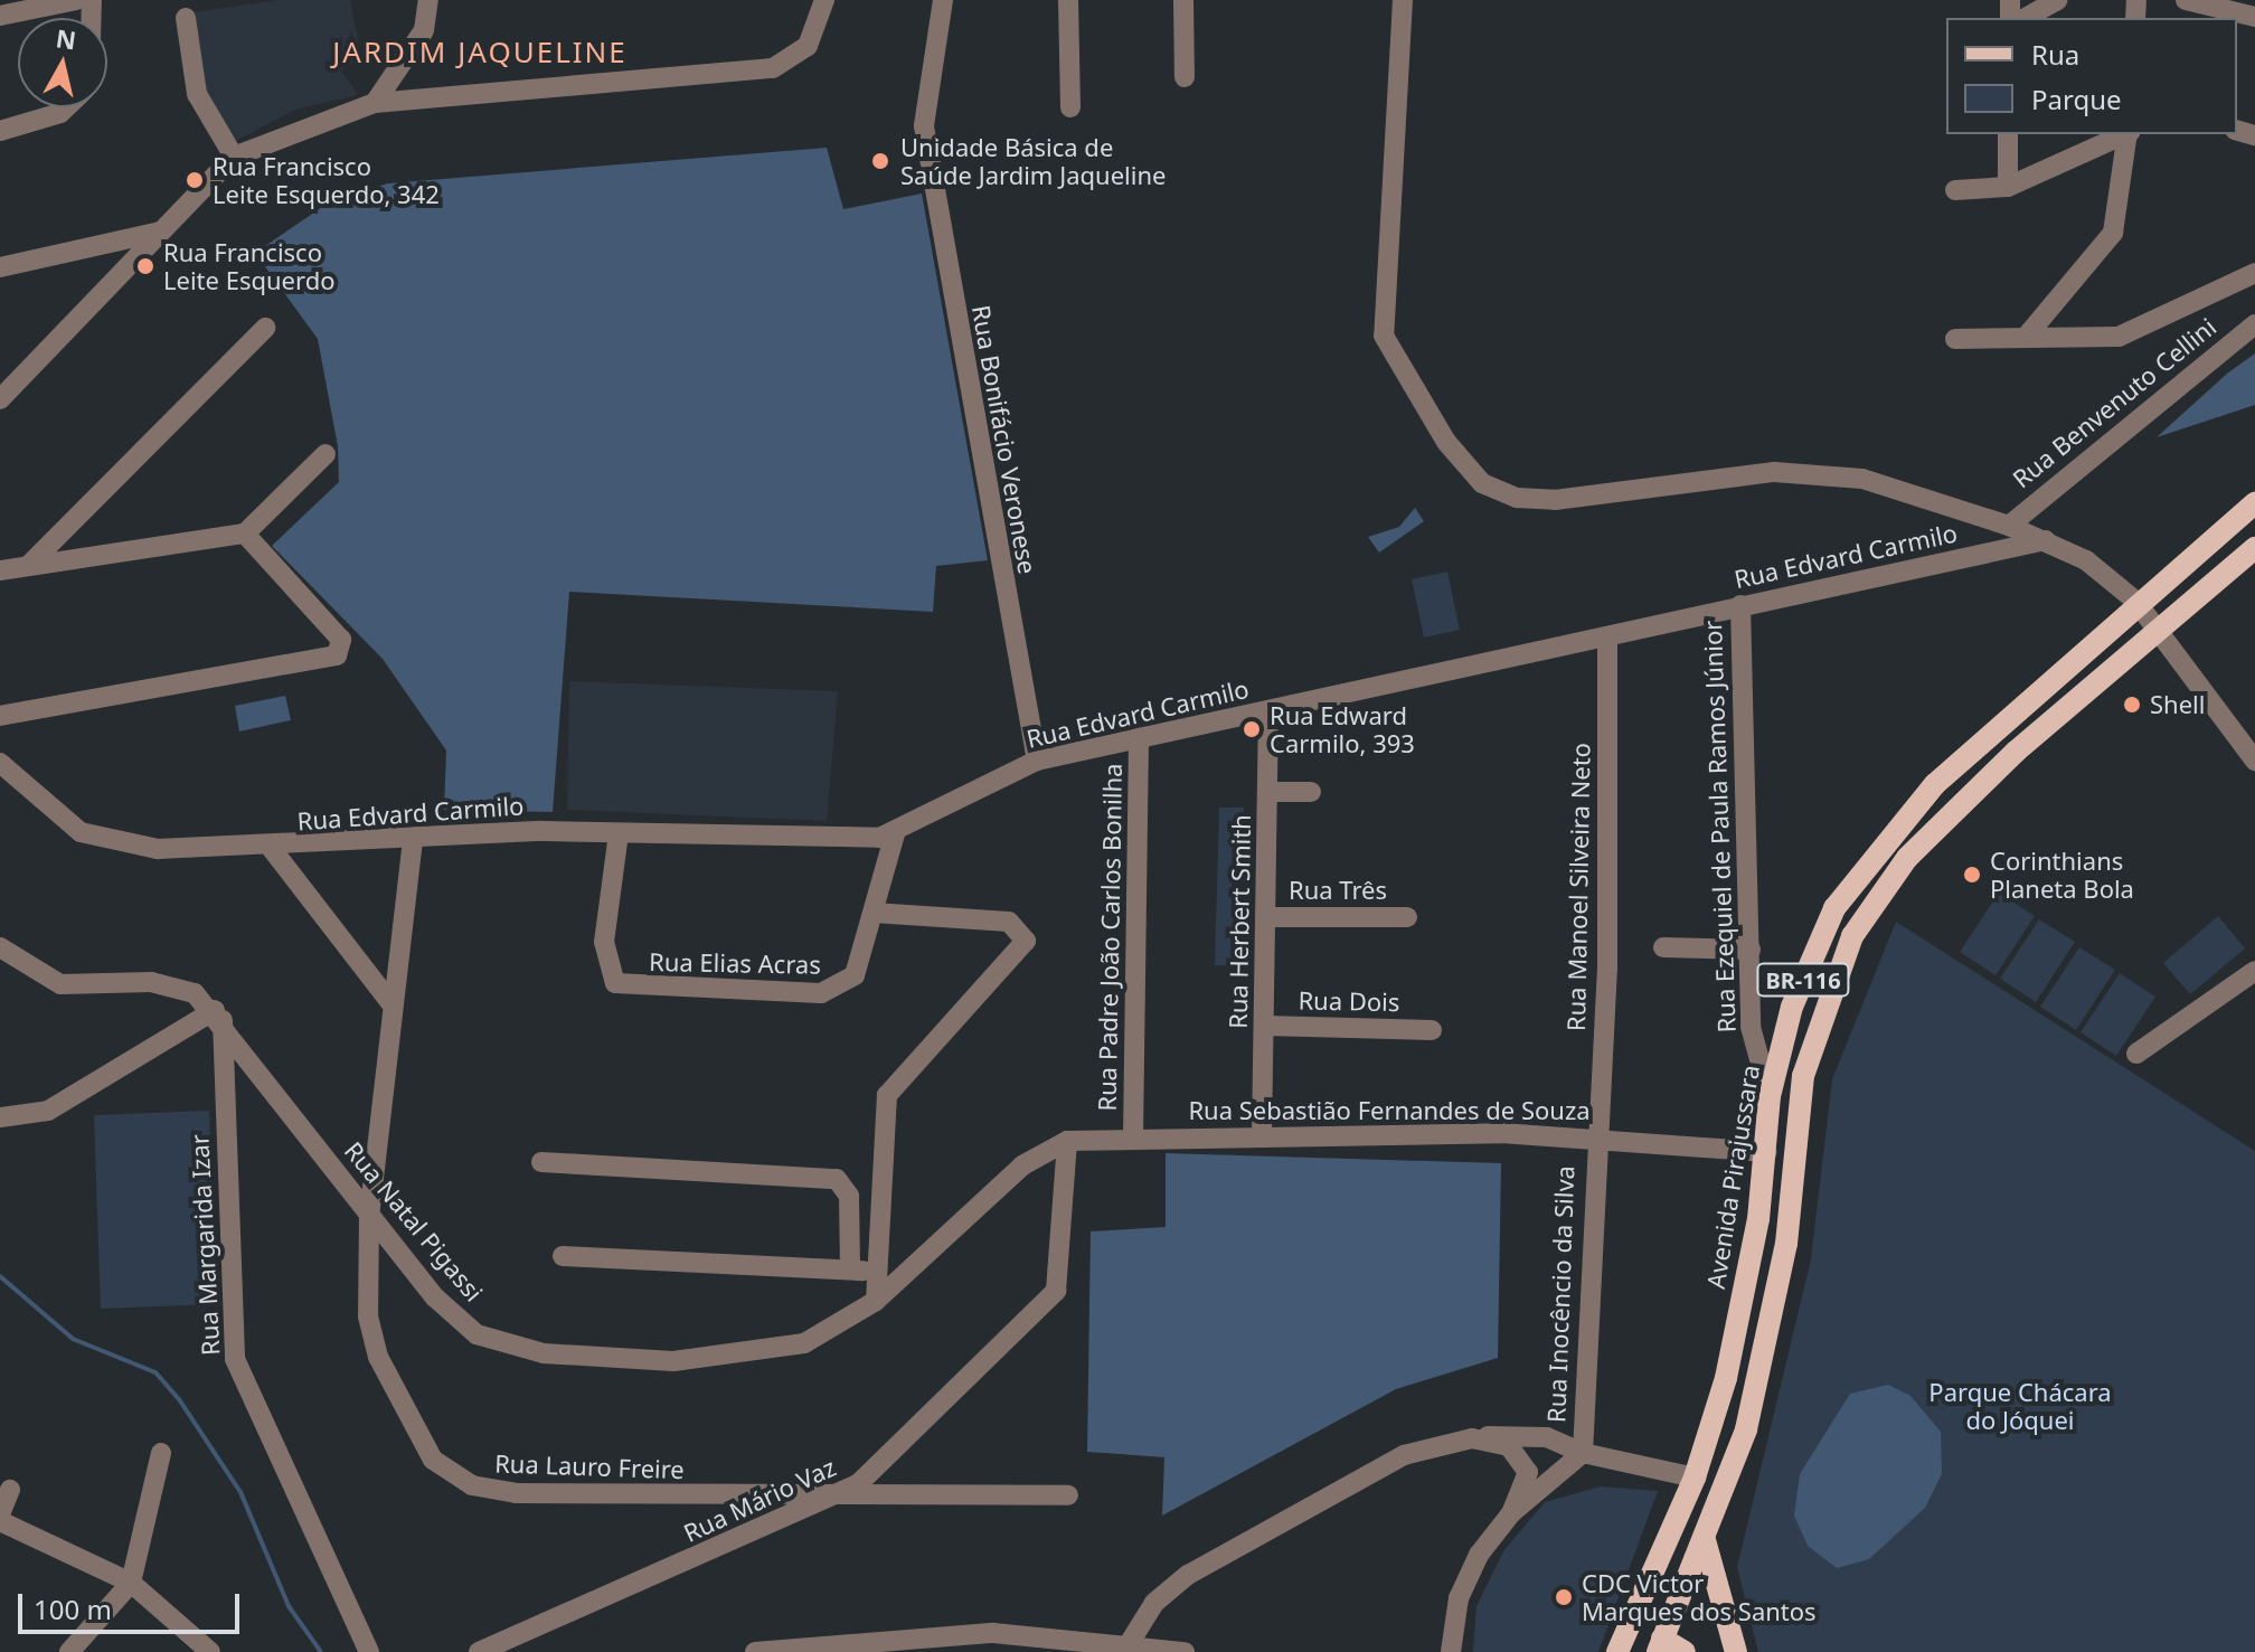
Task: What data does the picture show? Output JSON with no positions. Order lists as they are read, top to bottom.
{
  "streets": {
    "main road": ["BR-116", "Avenida Pirajussara"],
    "street": [
      "Rua Benvenuto Cellini",
      "Rua Bonifácio Veronese",
      "Rua Edvard Carmilo",
      "Rua Ezequiel de Paula Ramos Júnior",
      "Rua Manoel Silveira Neto",
      "Rua Três",
      "Rua Herbert Smith",
      "Rua Padre João Carlos Bonilha",
      "Rua Elias Acras",
      "Rua Dois",
      "Rua Sebastião Fernandes de Souza",
      "Rua Natal Pigassi",
      "Rua Margarida Izar",
      "Rua Inocêncio da Silva",
      "Rua Lauro Freire",
      "Rua Mário Vaz"
    ]
  },
  "crossings": [
    ["Rua Bonifácio Veronese", "Rua Edvard Carmilo"],
    ["Rua Edvard Carmilo", "Rua Ezequiel de Paula Ramos Júnior"],
    ["Rua Edvard Carmilo", "Rua Manoel Silveira Neto"],
    ["Rua Edvard Carmilo", "Rua Herbert Smith"],
    ["Rua Edvard Carmilo", "Rua Padre João Carlos Bonilha"],
    ["Rua Edvard Carmilo", "Rua Elias Acras"],
    ["Rua Edvard Carmilo", "Rua Lauro Freire"],
    ["Rua Ezequiel de Paula Ramos Júnior", "Avenida Pirajussara"],
    ["Rua Manoel Silveira Neto", "Rua Sebastião Fernandes de Souza"],
    ["Rua Manoel Silveira Neto", "Rua Inocêncio da Silva"],
    ["Rua Três", "Rua Herbert Smith"],
    ["Rua Herbert Smith", "Rua Dois"],
    ["Rua Herbert Smith", "Rua Sebastião Fernandes de Souza"],
    ["Rua Padre João Carlos Bonilha", "Rua Sebastião Fernandes de Souza"],
    ["BR-116", "Avenida Pirajussara"],
    ["Rua Sebastião Fernandes de Souza", "Avenida Pirajussara"],
    ["Rua Sebastião Fernandes de Souza", "Rua Natal Pigassi"],
    ["Rua Sebastião Fernandes de Souza", "Rua Inocêncio da Silva"],
    ["Rua Sebastião Fernandes de Souza", "Rua Mário Vaz"],
    ["Rua Natal Pigassi", "Rua Margarida Izar"],
    ["Rua Natal Pigassi", "Rua Lauro Freire"],
    ["Rua Natal Pigassi", "Rua Mário Vaz"],
    ["Rua Lauro Freire", "Rua Mário Vaz"]
  ],
  "districts": ["JARDIM JAQUELINE"],
  "parks": ["Parque Chácara do Jóquei"],
  "places": [
    "Unidade Básica de Saúde Jardim Jaqueline",
    "Rua Francisco Leite Esquerdo, 342",
    "Rua Francisco Leite Esquerdo",
    "Shell",
    "Rua Edward Carmilo, 393",
    "Corinthians Planeta Bola",
    "CDC Victor Marques dos Santos"
  ],
  "legend": ["Rua", "Parque"],
  "scale_bar": "100 m",
  "north": "top"
}
